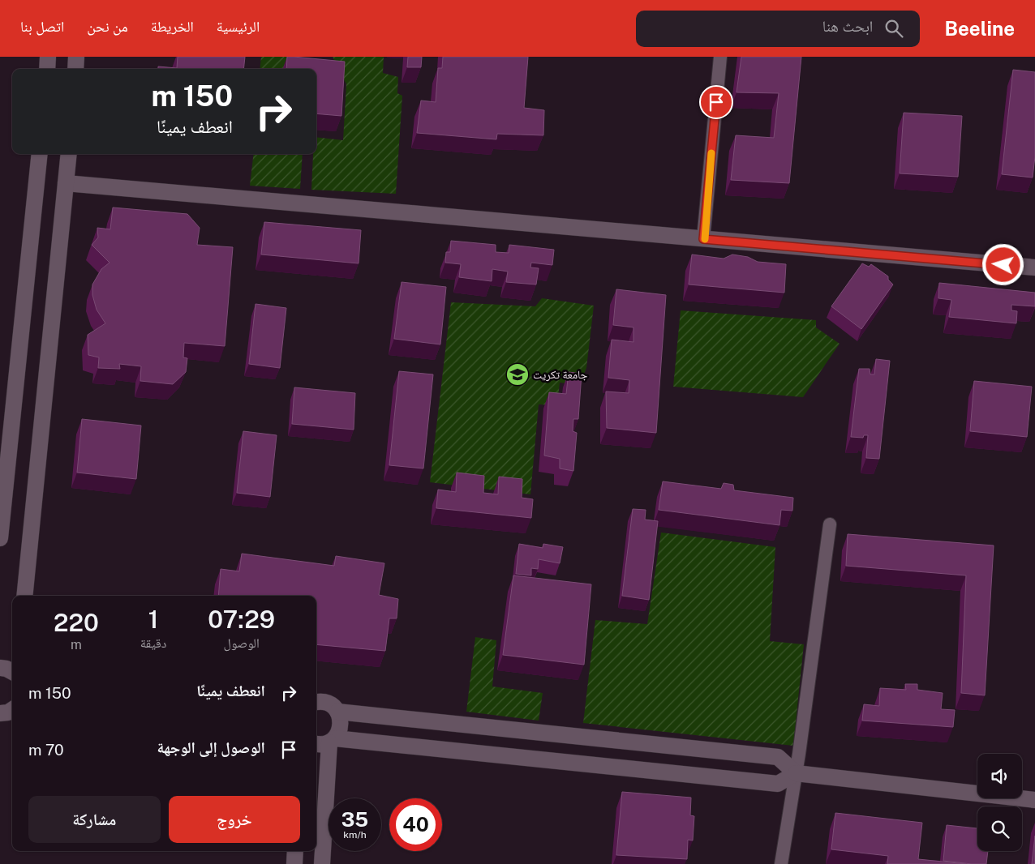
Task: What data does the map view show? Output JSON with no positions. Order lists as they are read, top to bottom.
{
  "places": {
    "school or university": ["جامعة تكريت"]
  },
  "page": {
    "header": "Beeline",
    "search": "ابحث هنا",
    "nav": [
      "الرئيسية",
      "الخريطة",
      "من نحن",
      "اتصل بنا"
    ],
    "turn": ["150 m", "انعطف يمينًا"],
    "eta": [
      "07:29",
      "الوصول",
      "1",
      "دقيقة",
      "220",
      "m"
    ],
    "list": [
      {
        "name": "انعطف يمينًا",
        "value": "150 m"
      },
      {
        "name": "الوصول إلى الوجهة",
        "value": "70 m"
      }
    ],
    "buttons": ["خروج", "مشاركة"],
    "speed": "35 km/h",
    "limit": "40"
  }
}
